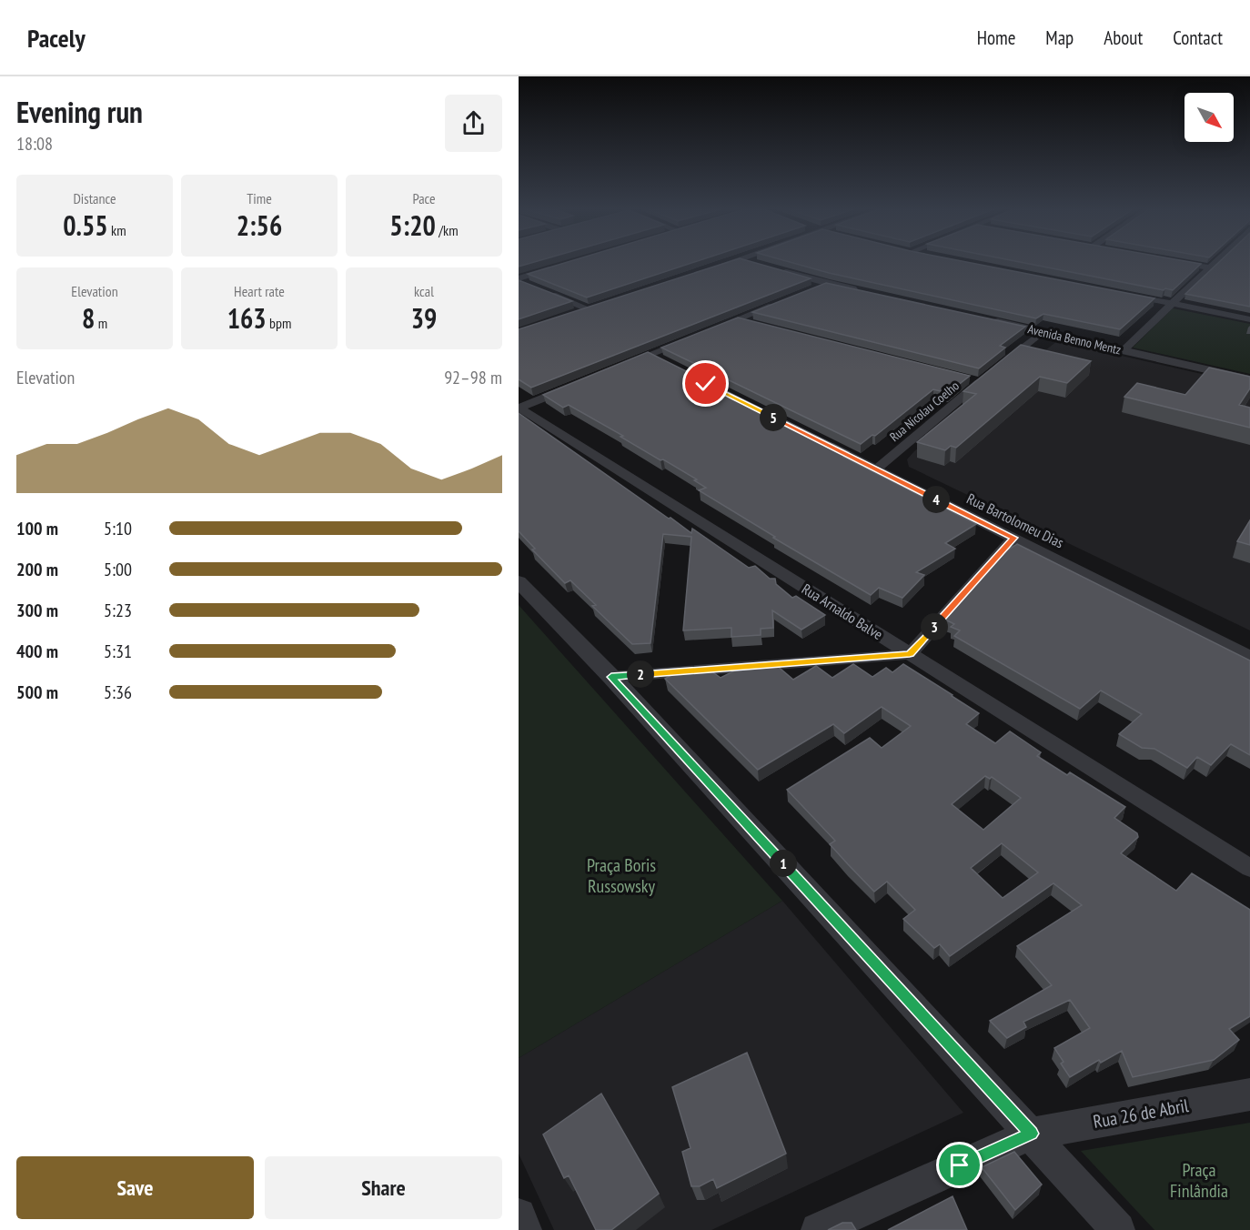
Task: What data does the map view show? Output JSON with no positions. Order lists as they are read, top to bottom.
{
  "streets": {
    "street": [
      "Avenida Benno Mentz",
      "Rua Nicolau Coelho",
      "Rua Bartolomeu Dias",
      "Rua Arnaldo Balve",
      "Rua 26 de Abril"
    ]
  },
  "crossings": [
    ["Rua Nicolau Coelho", "Rua Bartolomeu Dias"]
  ],
  "parks": ["Praça Boris Russowsky", "Praça Finlândia"],
  "north": "bottom right",
  "page": {
    "header": "Pacely",
    "nav": [
      "Home",
      "Map",
      "About",
      "Contact"
    ],
    "heading": ["Evening run", "18:08"],
    "stats": [
      ["Distance", "0.55 km"],
      ["Time", "2:56"],
      ["Pace", "5:20 /km"],
      ["Elevation", "8 m"],
      ["Heart rate", "163 bpm"],
      ["kcal", "39"]
    ],
    "chart": ["Elevation", "92–98 m"],
    "pins": [
      "5",
      "4",
      "3",
      "2",
      "1"
    ],
    "list": [
      {
        "name": "100 m",
        "note": "5:10"
      },
      {
        "name": "200 m",
        "note": "5:00"
      },
      {
        "name": "300 m",
        "note": "5:23"
      },
      {
        "name": "400 m",
        "note": "5:31"
      },
      {
        "name": "500 m",
        "note": "5:36"
      }
    ],
    "buttons": ["Save", "Share"]
  }
}
